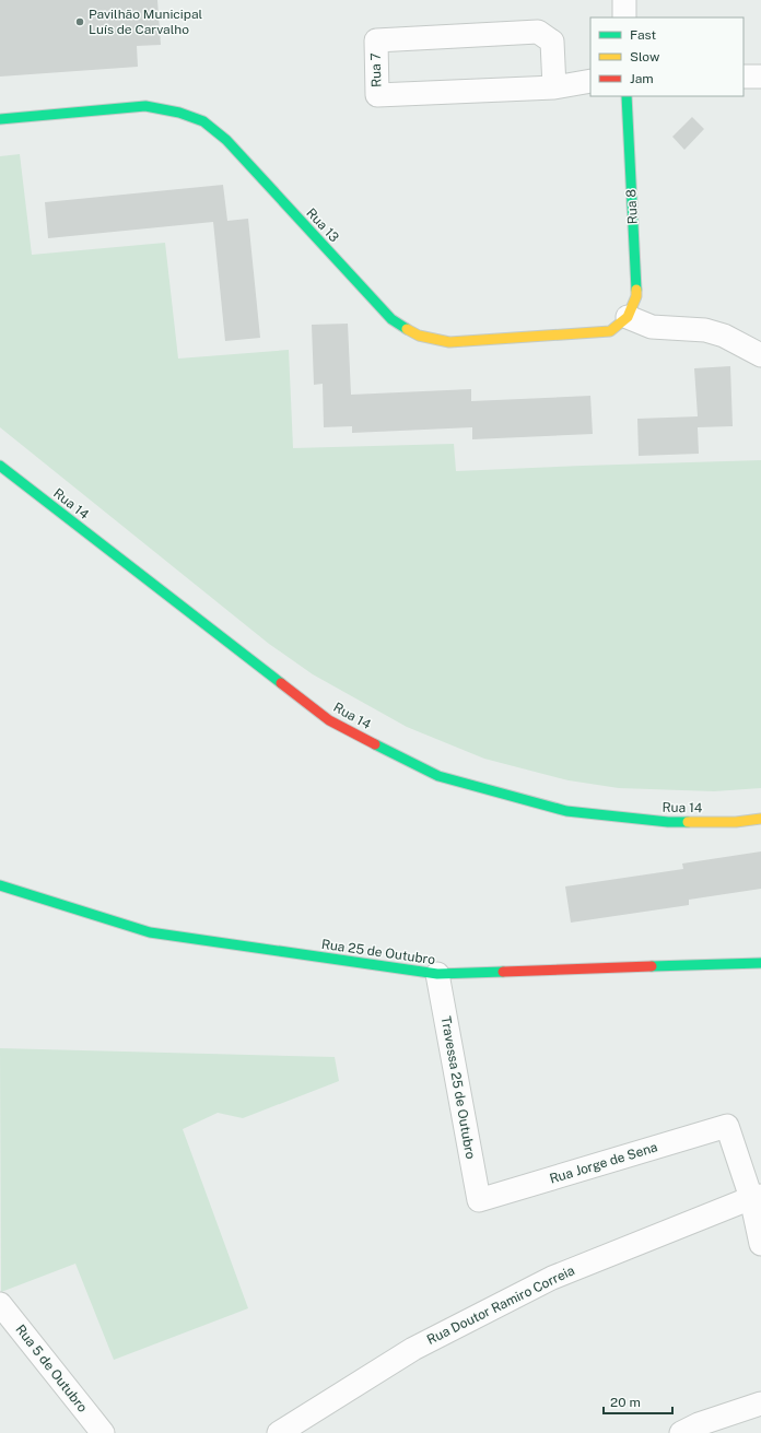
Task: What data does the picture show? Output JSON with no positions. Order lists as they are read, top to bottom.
{
  "streets": {
    "street": [
      "Rua 7",
      "Rua 8",
      "Rua 13",
      "Rua 14",
      "Rua 25 de Outubro",
      "Travessa 25 de Outubro",
      "Rua Jorge de Sena",
      "Rua Doutor Ramiro Correia",
      "Rua 5 de Outubro"
    ]
  },
  "crossings": [
    ["Rua 8", "Rua 13"],
    ["Rua 25 de Outubro", "Travessa 25 de Outubro"],
    ["Travessa 25 de Outubro", "Rua Jorge de Sena"],
    ["Rua Jorge de Sena", "Rua Doutor Ramiro Correia"]
  ],
  "places": ["Pavilhão Municipal Luís de Carvalho"],
  "legend": ["Fast", "Slow", "Jam"],
  "scale_bar": "20 m"
}
